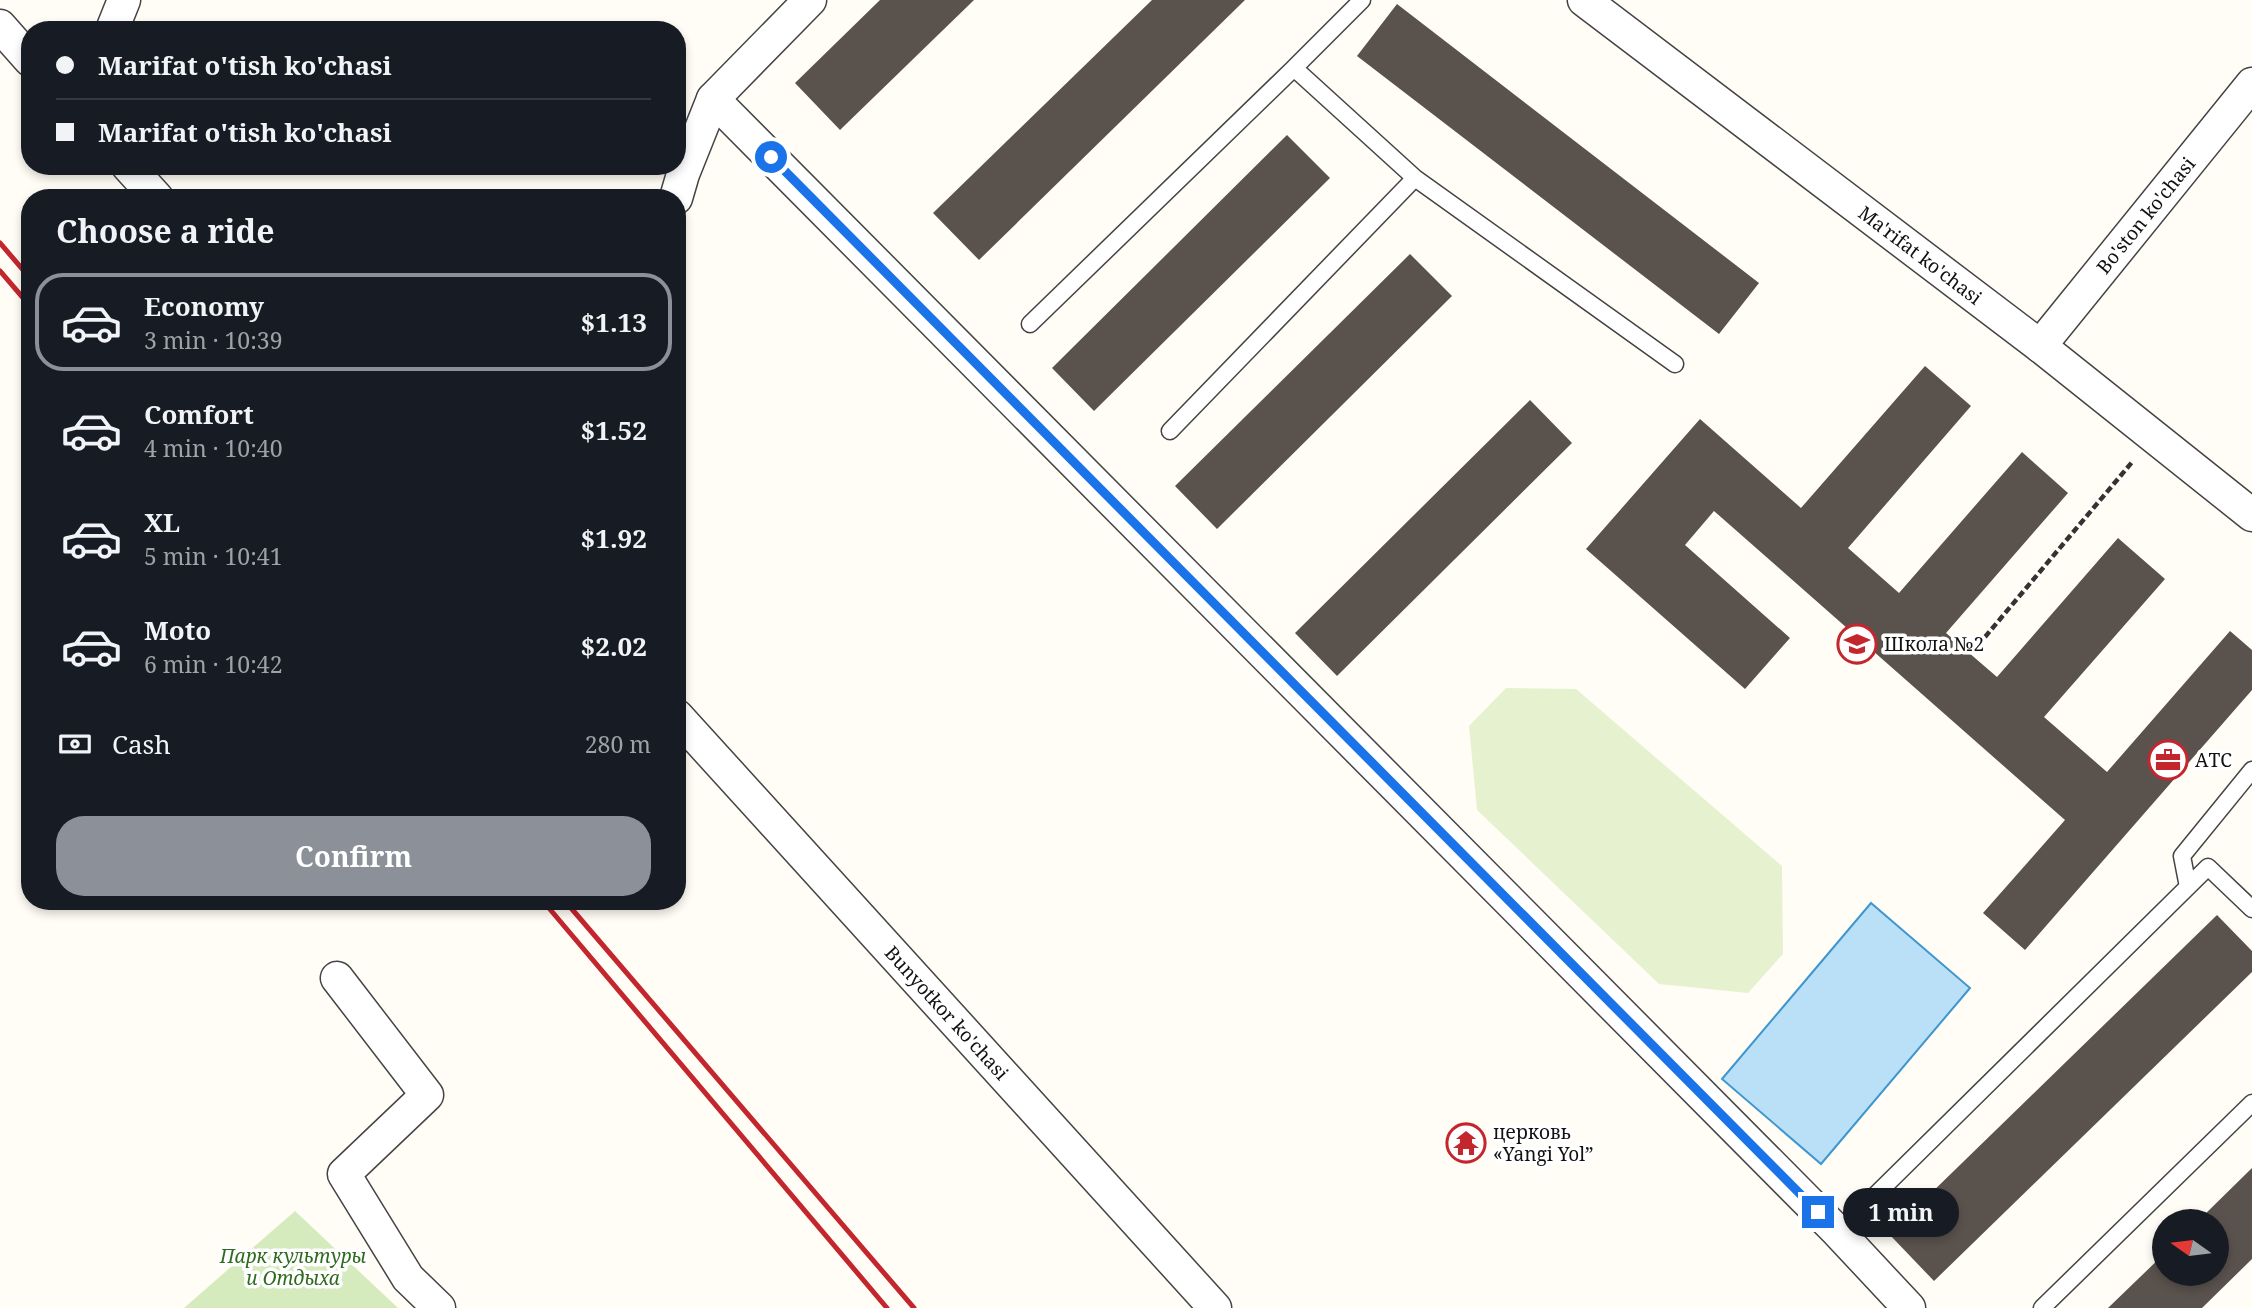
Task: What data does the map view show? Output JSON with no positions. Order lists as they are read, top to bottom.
{
  "streets": {
    "street": ["Bo'ston ko'chasi", "Ma'rifat ko'chasi", "Bunyotkor ko'chasi"]
  },
  "crossings": [
    ["Bo'ston ko'chasi", "Ma'rifat ko'chasi"]
  ],
  "parks": ["Парк культуры и Отдыха"],
  "places": {
    "school or university": ["Школа №2"],
    "office": ["АТС"],
    "temple": ["церковь «Yangi Yol”"]
  },
  "north": "left",
  "page": {
    "banner": ["Marifat o'tish ko'chasi", "Marifat o'tish ko'chasi"],
    "heading": "Choose a ride",
    "list": [
      {
        "name": "Economy",
        "note": "3 min · 10:39",
        "value": "$1.13"
      },
      {
        "name": "Comfort",
        "note": "4 min · 10:40",
        "value": "$1.52"
      },
      {
        "name": "XL",
        "note": "5 min · 10:41",
        "value": "$1.92"
      },
      {
        "name": "Moto",
        "note": "6 min · 10:42",
        "value": "$2.02"
      }
    ],
    "pay": ["Cash", "280 m"],
    "buttons": "Confirm",
    "bubble": "1 min"
  }
}
